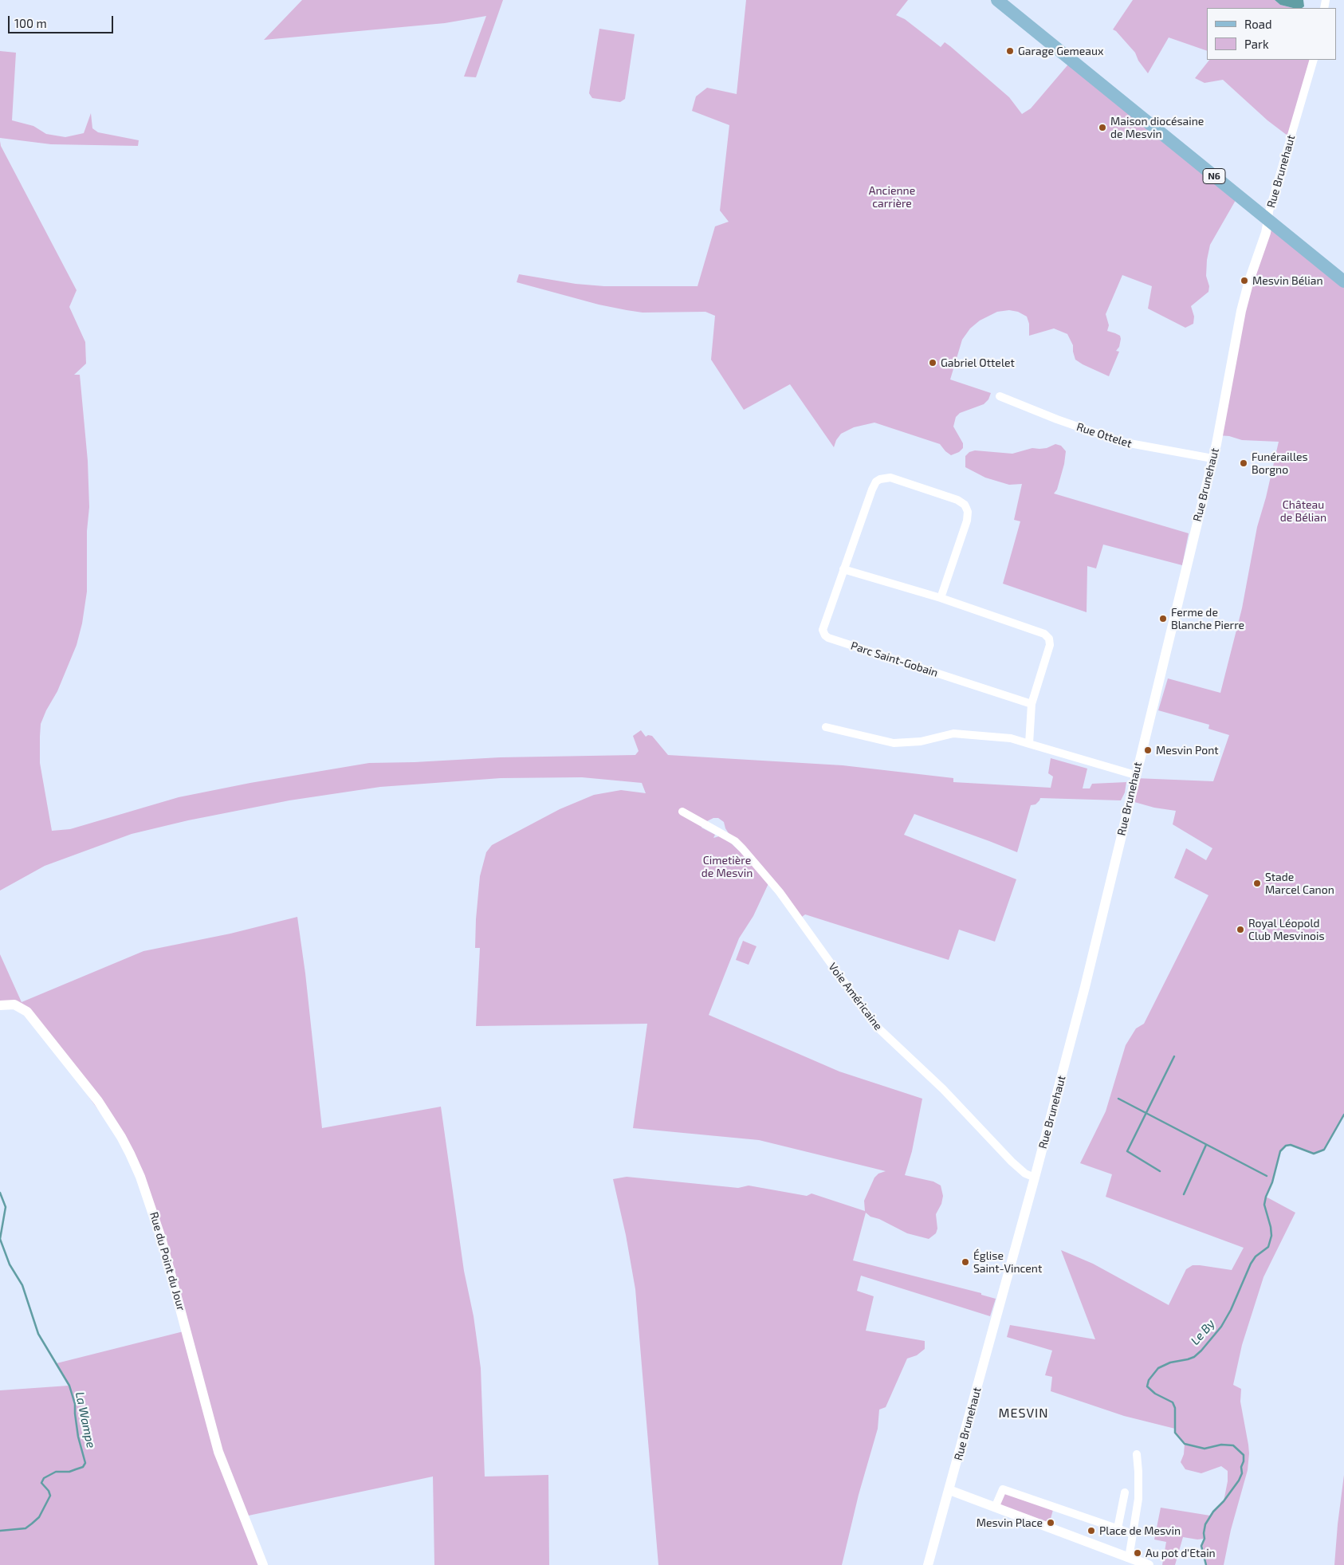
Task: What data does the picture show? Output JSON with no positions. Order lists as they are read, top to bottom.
{
  "streets": {
    "main road": ["N6"],
    "street": [
      "Rue Brunehaut",
      "Rue Ottelet",
      "Parc Saint-Gobain",
      "Voie Américaine",
      "Rue du Point du Jour"
    ]
  },
  "crossings": [
    ["Rue Brunehaut", "N6"],
    ["Rue Brunehaut", "Rue Ottelet"],
    ["Rue Brunehaut", "Voie Américaine"]
  ],
  "districts": ["MESVIN"],
  "water": ["Le By", "La Wampe"],
  "parks": ["Ancienne carrière", "Château de Bélian", "Cimetière de Mesvin"],
  "places": [
    "Garage Gemeaux",
    "Maison diocésaine de Mesvin",
    "Mesvin Bélian",
    "Gabriel Ottelet",
    "Funérailles Borgno",
    "Ferme de Blanche Pierre",
    "Mesvin Pont",
    "Stade Marcel Canon",
    "Royal Léopold Club Mesvinois",
    "Église Saint-Vincent",
    "Mesvin Place",
    "Place de Mesvin",
    "Au pot d'Etain"
  ],
  "legend": ["Road", "Park"],
  "scale_bar": "100 m"
}
